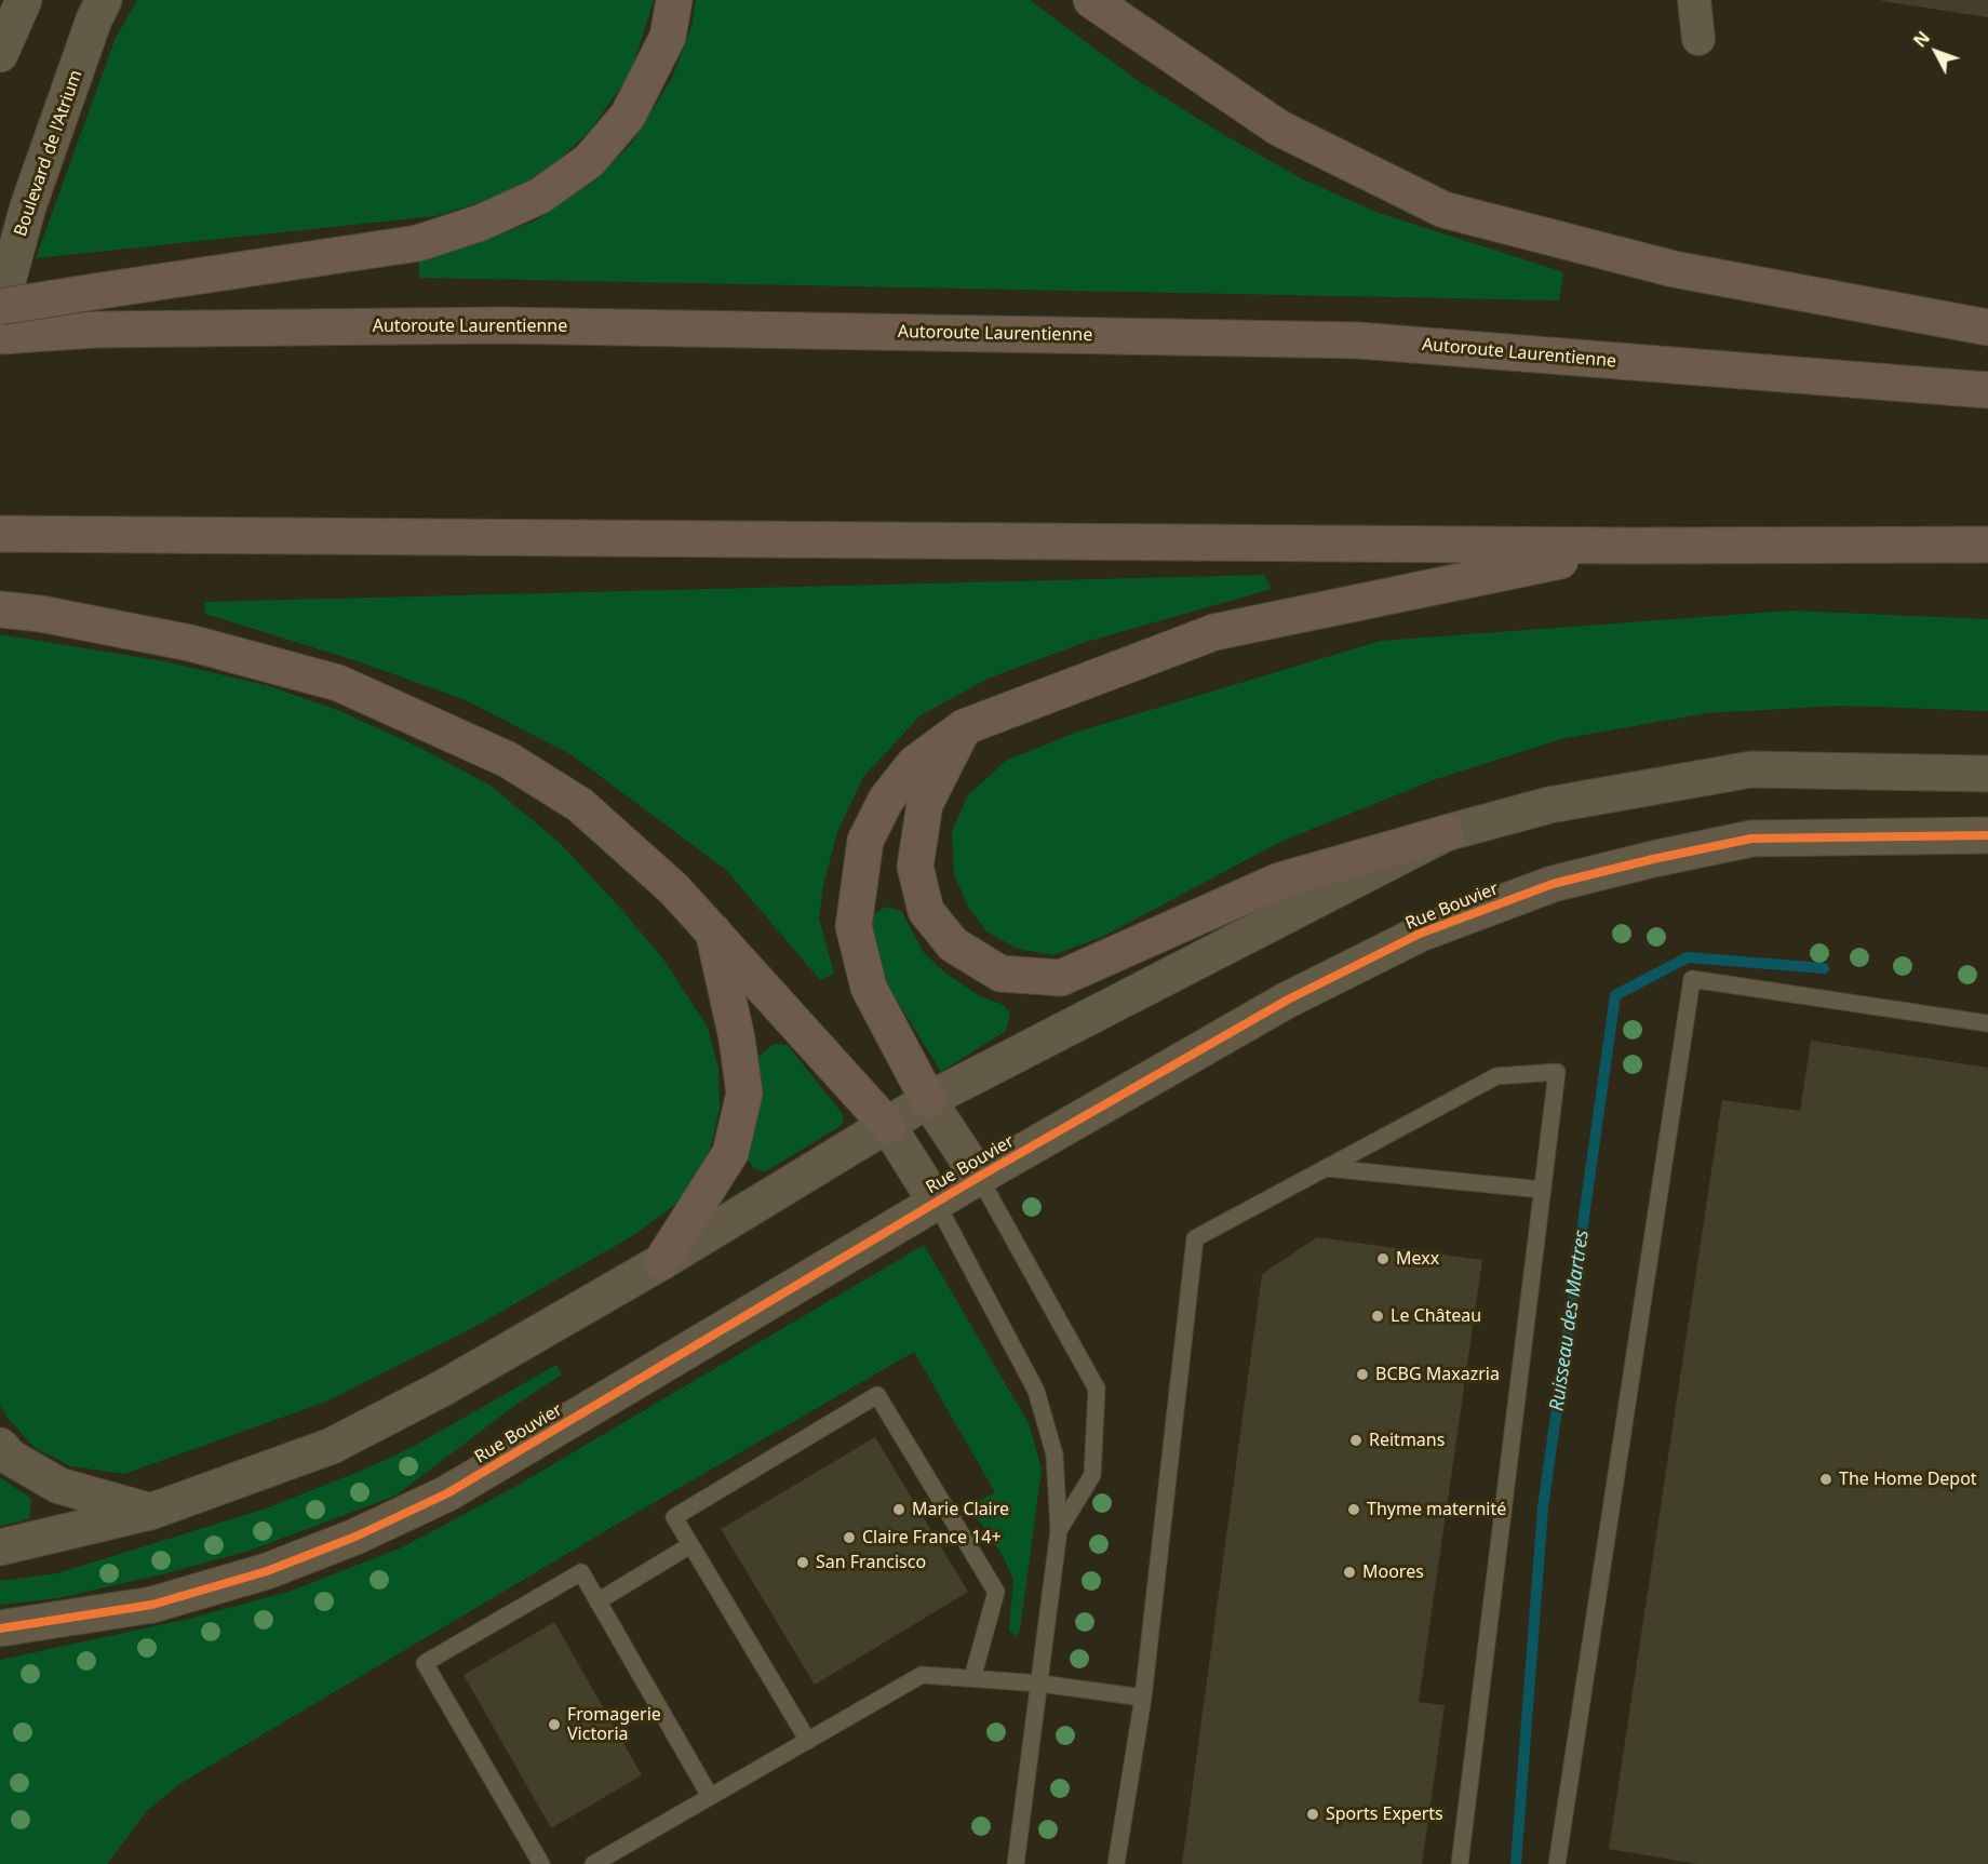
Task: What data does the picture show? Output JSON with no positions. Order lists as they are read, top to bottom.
{
  "streets": {
    "highway": ["Autoroute Laurentienne"],
    "street": ["Boulevard de l'Atrium", "Rue Bouvier"]
  },
  "water": ["Ruisseau des Martres"],
  "places": [
    "Mexx",
    "Le Château",
    "BCBG Maxazria",
    "Reitmans",
    "The Home Depot",
    "Marie Claire",
    "Thyme maternité",
    "Claire France 14+",
    "San Francisco",
    "Moores",
    "Fromagerie Victoria",
    "Sports Experts"
  ],
  "north": "top left"
}
